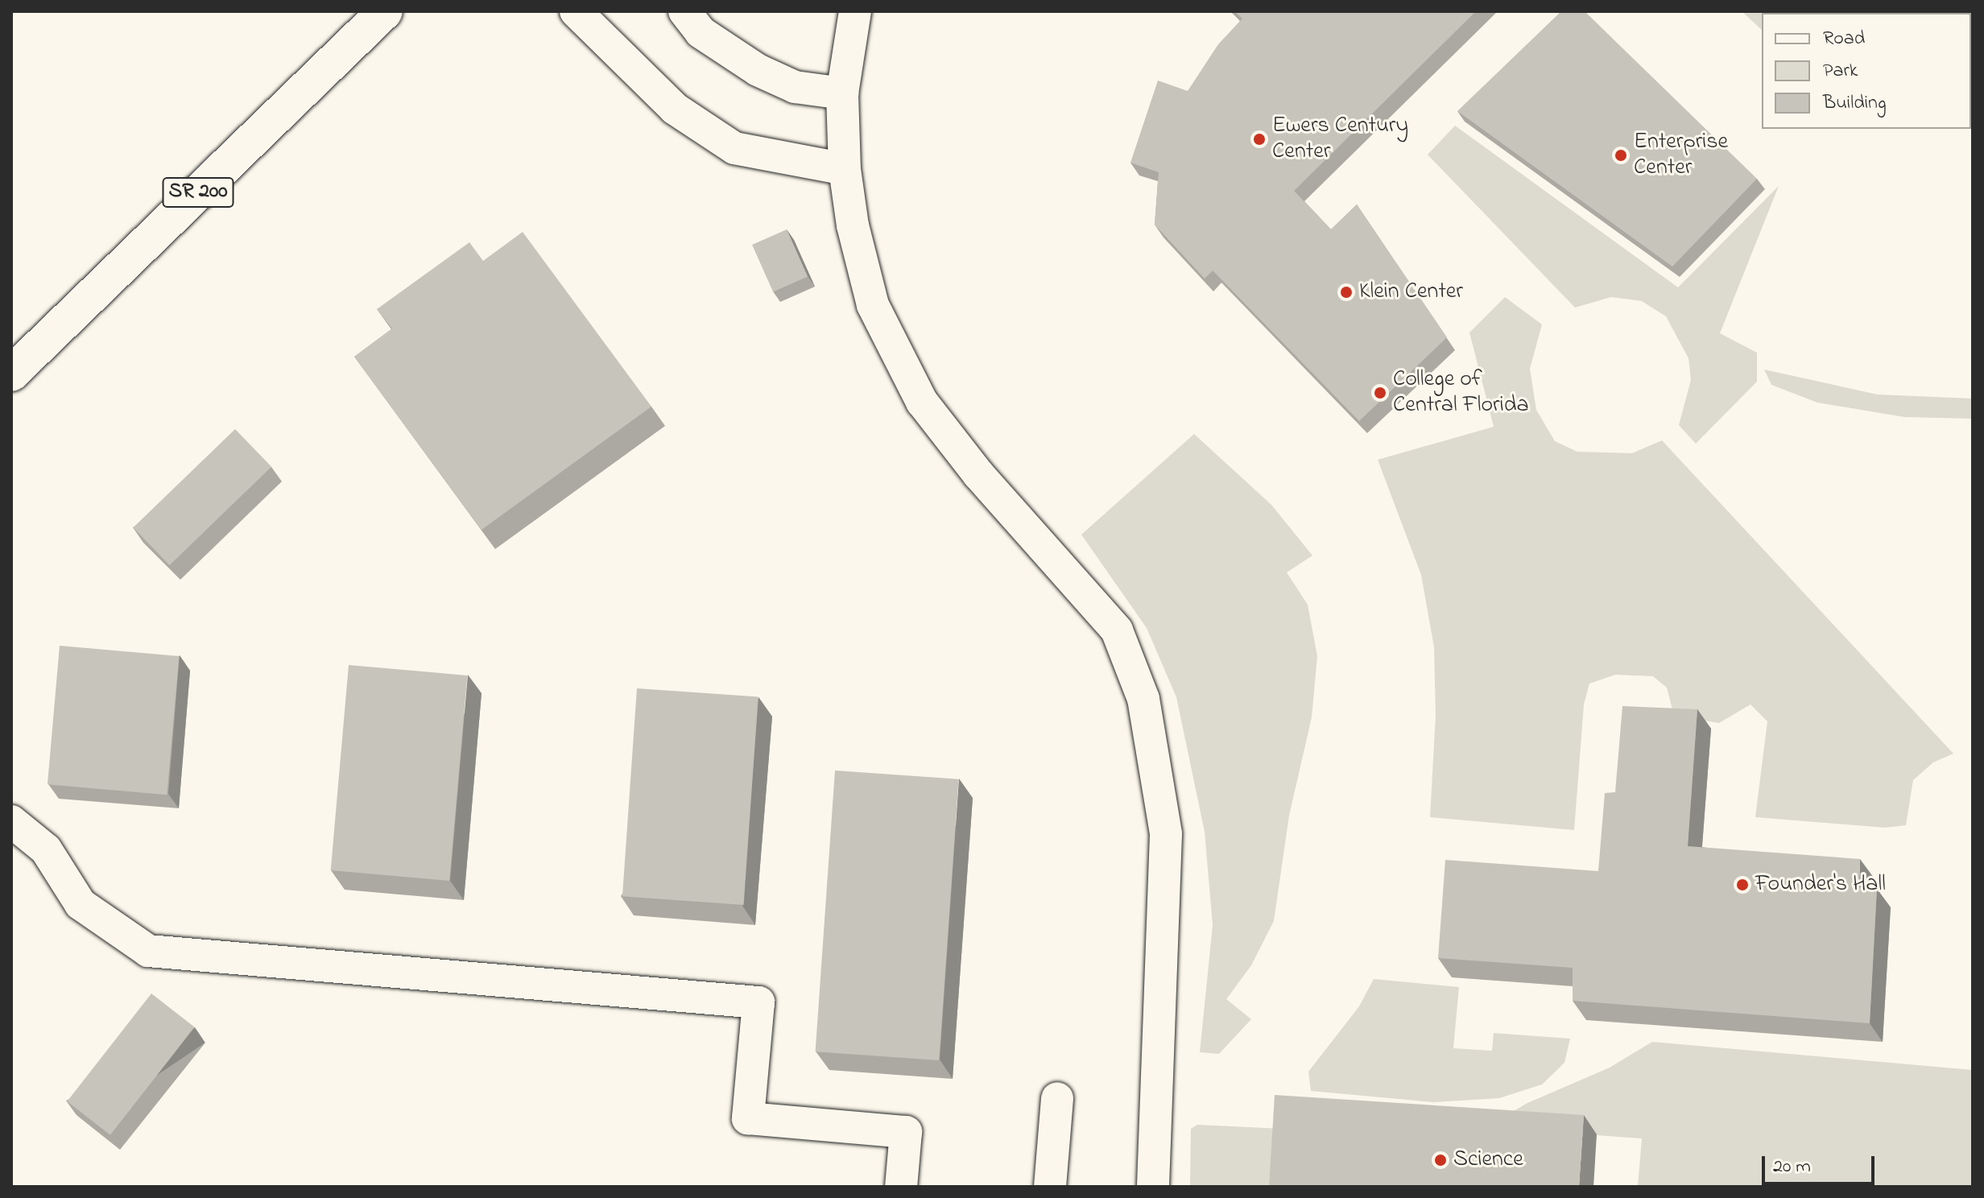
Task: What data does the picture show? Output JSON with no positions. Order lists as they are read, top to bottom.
{
  "streets": {
    "main road": ["SR 200"]
  },
  "places": [
    "Ewers Century Center",
    "Enterprise Center",
    "Klein Center",
    "College of Central Florida",
    "Founder's Hall",
    "Science"
  ],
  "legend": ["Road", "Park", "Building"],
  "scale_bar": "20 m"
}
